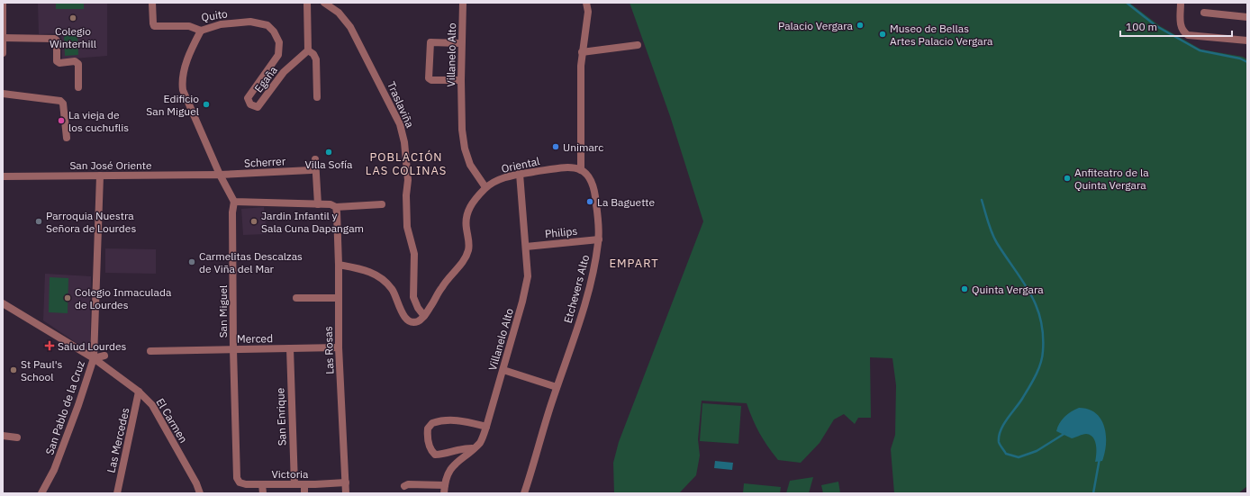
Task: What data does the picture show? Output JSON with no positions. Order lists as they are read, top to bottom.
{
  "streets": {
    "street": [
      "Quito",
      "Villanelo Alto",
      "Egaña",
      "Traslaviña",
      "Scherrer",
      "San José Oriente",
      "Oriental",
      "Philips",
      "Etchevers Alto",
      "San Miguel",
      "Merced",
      "Las Rosas",
      "San Pablo de la Cruz",
      "San Enrique",
      "El Carmen",
      "Las Mercedes",
      "Victoria"
    ]
  },
  "crossings": [
    ["Quito", "Egaña"],
    ["Villanelo Alto", "Oriental"],
    ["Villanelo Alto", "Philips"],
    ["Traslaviña", "Oriental"],
    ["Scherrer", "San José Oriente"],
    ["San José Oriente", "San Pablo de la Cruz"],
    ["Oriental", "Etchevers Alto"],
    ["Philips", "Etchevers Alto"],
    ["San Miguel", "Merced"],
    ["San Miguel", "Victoria"],
    ["Merced", "Las Rosas"],
    ["Merced", "San Enrique"],
    ["Las Rosas", "Victoria"],
    ["San Pablo de la Cruz", "El Carmen"],
    ["San Enrique", "Victoria"],
    ["El Carmen", "Las Mercedes"]
  ],
  "districts": ["POBLACIÓN LAS COLINAS", "EMPART"],
  "places": {
    "other": [
      "Colegio Winterhill",
      "Palacio Vergara",
      "Museo de Bellas Artes Palacio Vergara",
      "Edificio San Miguel",
      "La vieja de los cuchuflis",
      "Unimarc",
      "Villa Sofía",
      "Anfiteatro de la Quinta Vergara",
      "La Baguette",
      "Parroquia Nuestra Señora de Lourdes",
      "Jardin Infantil y Sala Cuna Dapangam",
      "Carmelitas Descalzas de Viña del Mar",
      "Quinta Vergara",
      "Colegio Inmaculada de Lourdes",
      "St Paul's School"
    ],
    "health": ["Salud Lourdes"]
  },
  "scale_bar": "100 m"
}
